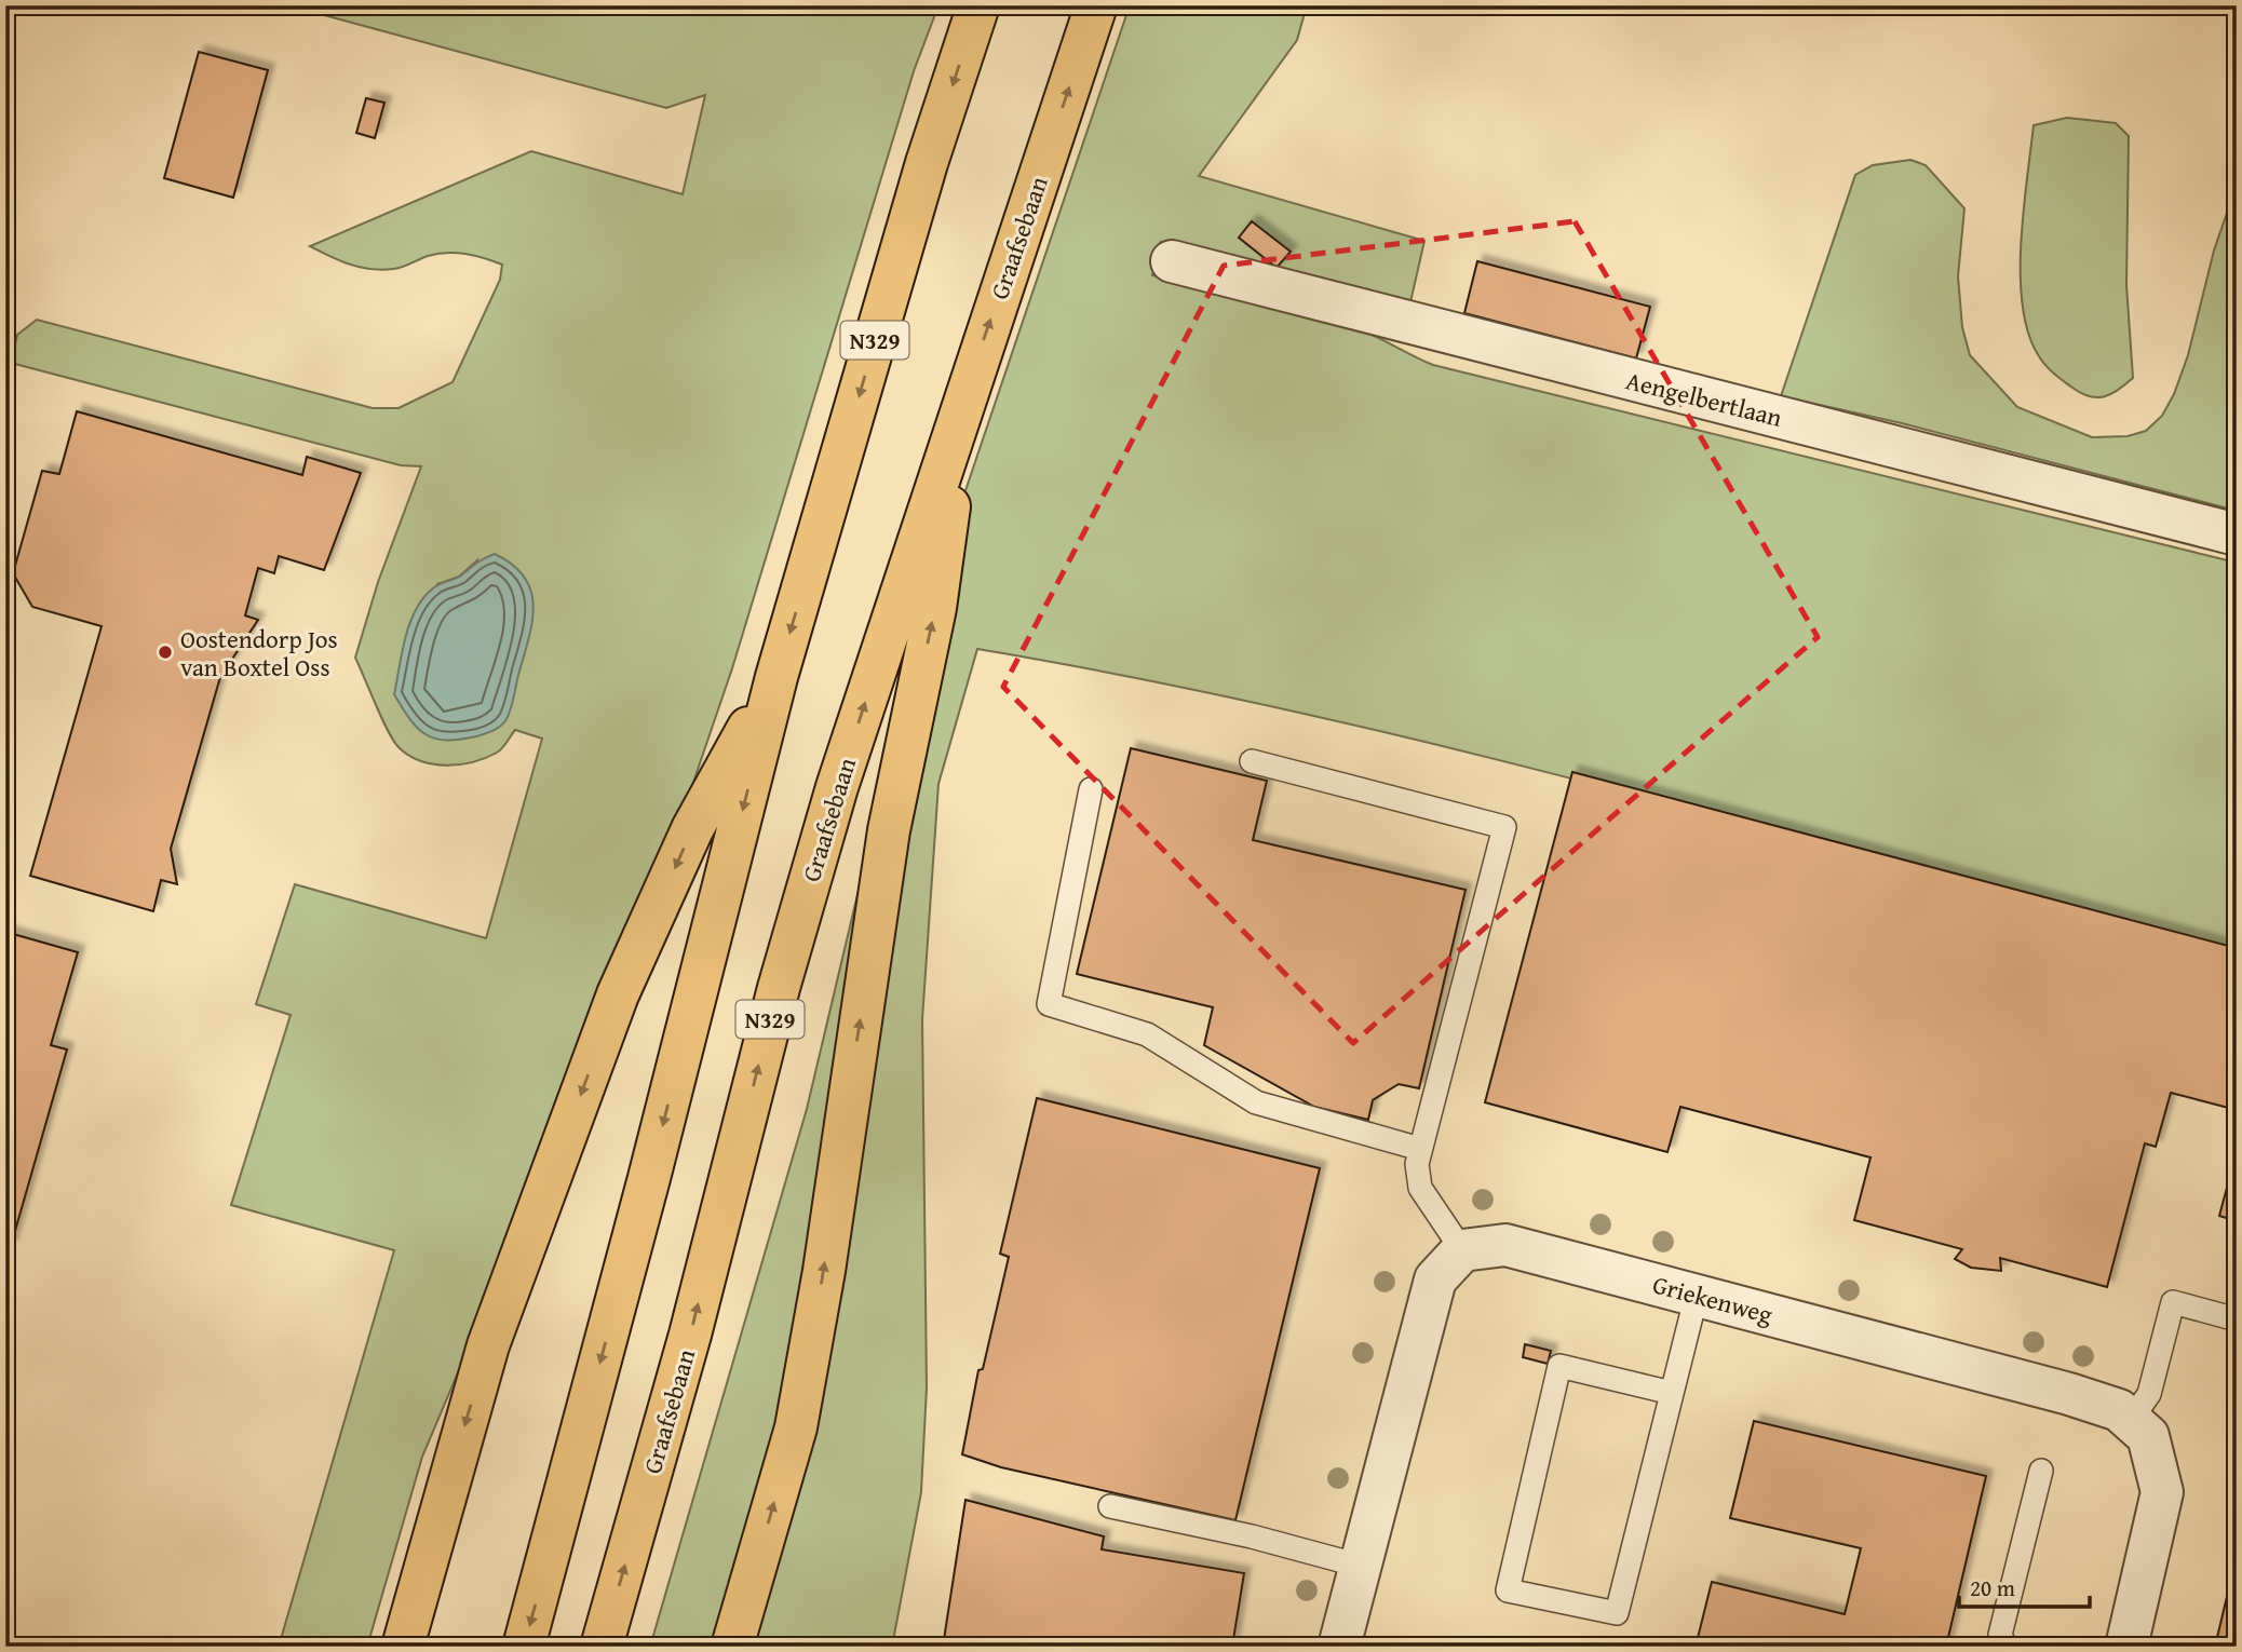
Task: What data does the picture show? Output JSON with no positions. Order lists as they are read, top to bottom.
{
  "streets": {
    "main road": ["Graafsebaan", "N329"],
    "street": ["Aengelbertlaan", "Griekenweg"]
  },
  "crossings": [
    ["Graafsebaan", "N329"]
  ],
  "places": ["Oostendorp Jos van Boxtel Oss"],
  "scale_bar": "20 m"
}
